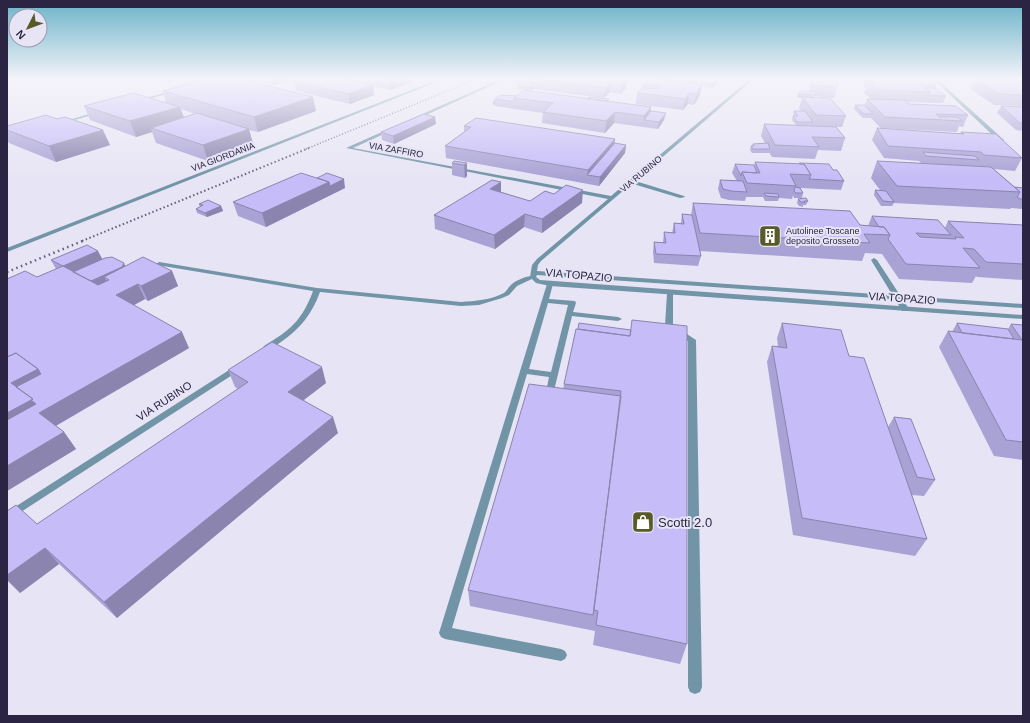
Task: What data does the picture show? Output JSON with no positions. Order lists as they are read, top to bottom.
{
  "streets": {
    "street": [
      "VIA ZAFFIRO",
      "VIA GIORDANIA",
      "VIA RUBINO",
      "VIA TOPAZIO"
    ]
  },
  "crossings": [
    ["VIA ZAFFIRO", "VIA RUBINO"],
    ["VIA RUBINO", "VIA TOPAZIO"]
  ],
  "places": {
    "building": ["Autolinee Toscane deposito Grosseto"],
    "shop": ["Scotti 2.0"]
  },
  "north": "bottom left"
}
